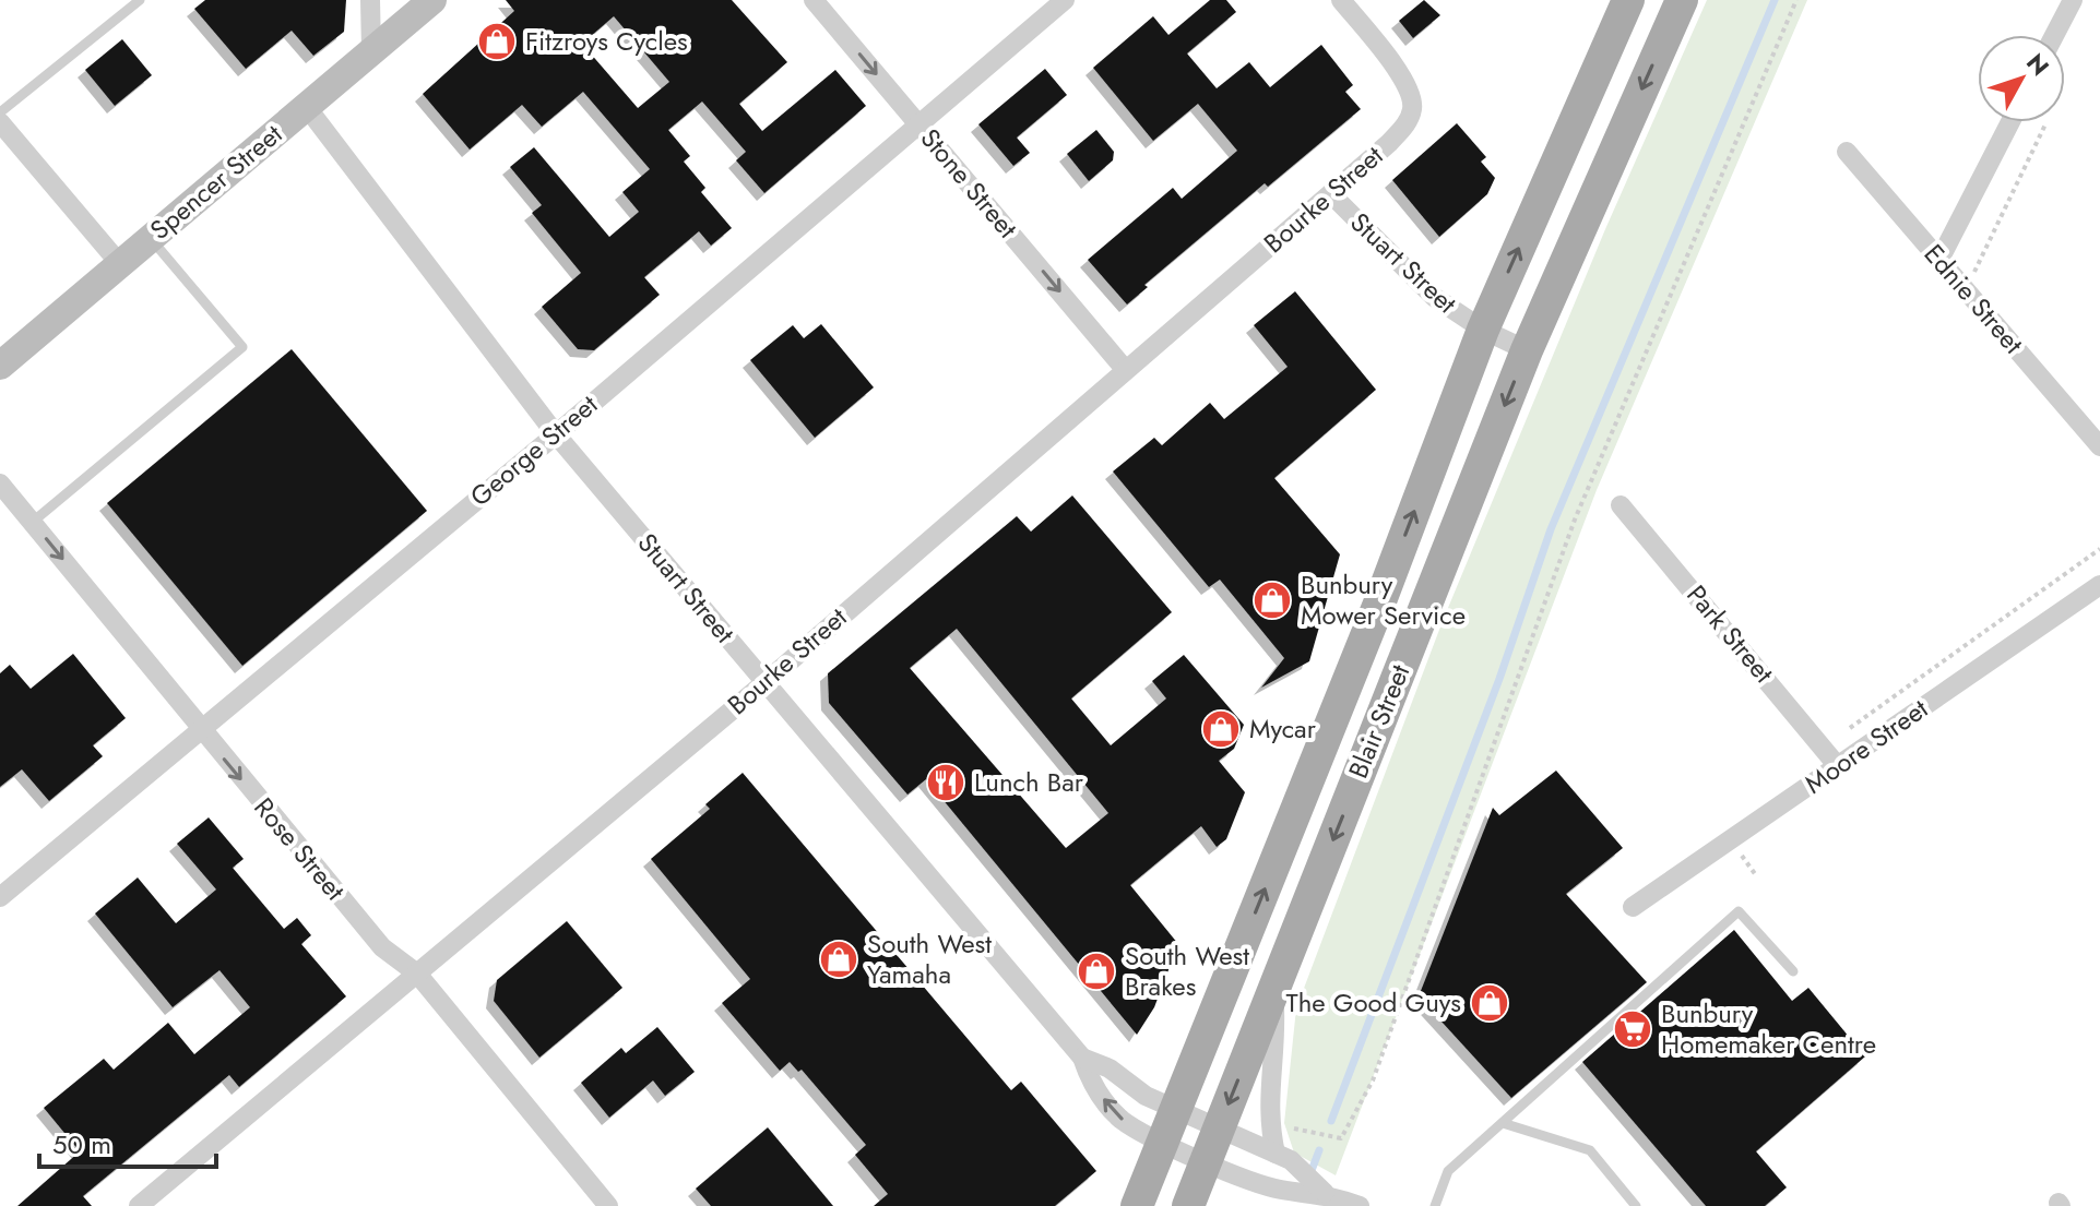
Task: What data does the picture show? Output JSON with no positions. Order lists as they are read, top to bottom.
{
  "streets": {
    "main road": ["Spencer Street", "Blair Street"],
    "street": [
      "Stone Street",
      "Bourke Street",
      "Stuart Street",
      "Ednie Street",
      "George Street",
      "Park Street",
      "Moore Street",
      "Rose Street"
    ]
  },
  "crossings": [
    ["Spencer Street", "Stuart Street"],
    ["Stone Street", "Bourke Street"],
    ["Stone Street", "George Street"],
    ["Bourke Street", "Stuart Street"],
    ["Bourke Street", "Rose Street"],
    ["Stuart Street", "George Street"],
    ["Stuart Street", "Blair Street"],
    ["George Street", "Rose Street"],
    ["Park Street", "Moore Street"]
  ],
  "one_way": ["Stone Street", "Rose Street"],
  "places": {
    "shop": [
      "Fitzroys Cycles",
      "Bunbury Mower Service",
      "Mycar",
      "South West Yamaha",
      "South West Brakes",
      "The Good Guys"
    ],
    "restaurant": ["Lunch Bar"],
    "supermarket": ["Bunbury Homemaker Centre"]
  },
  "scale_bar": "50 m",
  "north": "top right"
}
